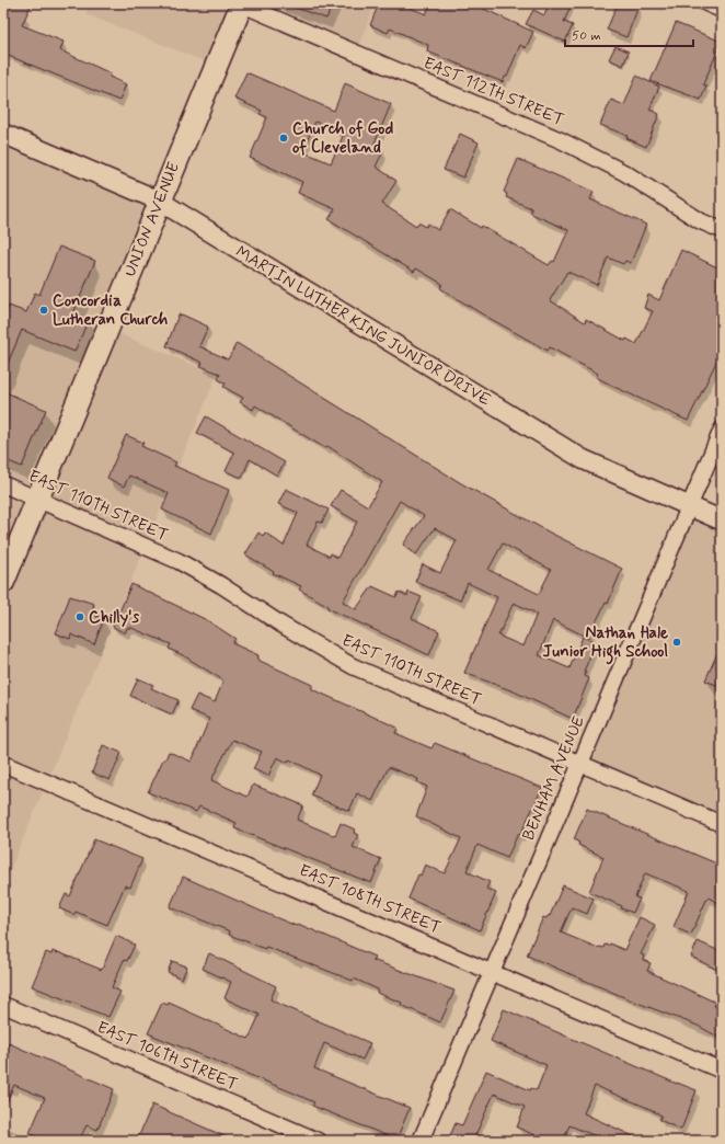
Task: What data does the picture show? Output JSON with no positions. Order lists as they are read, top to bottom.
{
  "streets": {
    "main road": ["UNION AVENUE"],
    "street": [
      "EAST 112TH STREET",
      "MARTIN LUTHER KING JUNIOR DRIVE",
      "EAST 110TH STREET",
      "BENHAM AVENUE",
      "EAST 108TH STREET",
      "EAST 106TH STREET"
    ]
  },
  "crossings": [
    ["EAST 112TH STREET", "UNION AVENUE"],
    ["UNION AVENUE", "MARTIN LUTHER KING JUNIOR DRIVE"],
    ["UNION AVENUE", "EAST 110TH STREET"],
    ["MARTIN LUTHER KING JUNIOR DRIVE", "BENHAM AVENUE"],
    ["EAST 110TH STREET", "BENHAM AVENUE"],
    ["BENHAM AVENUE", "EAST 108TH STREET"]
  ],
  "places": [
    "Church of God of Cleveland",
    "Concordia Lutheran Church",
    "Chilly's",
    "Nathan Hale Junior High School"
  ],
  "scale_bar": "50 m"
}
